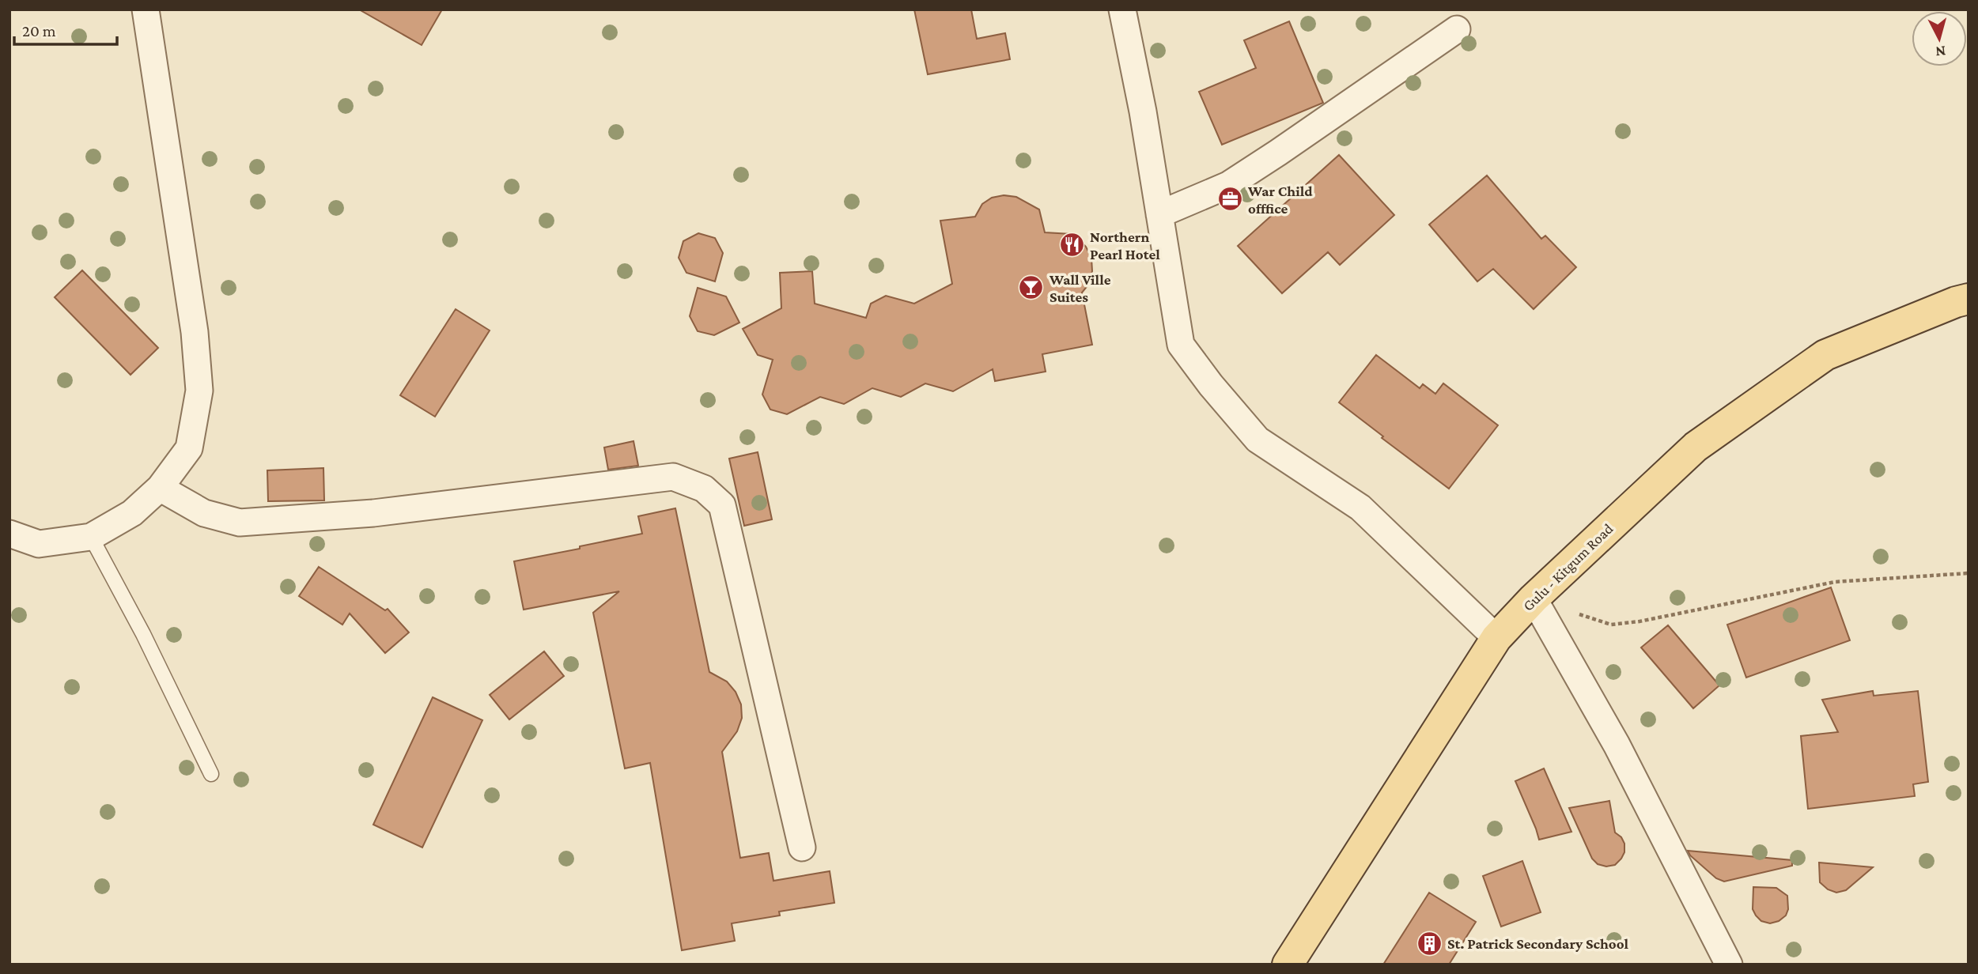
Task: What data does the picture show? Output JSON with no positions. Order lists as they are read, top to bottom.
{
  "streets": {
    "main road": ["Gulu - Kitgum Road"]
  },
  "places": {
    "office": ["War Child offfice"],
    "restaurant": ["Northern Pearl Hotel"],
    "bar": ["Wall Ville Suites"],
    "building": ["St. Patrick Secondary School"]
  },
  "scale_bar": "20 m",
  "north": "bottom"
}
